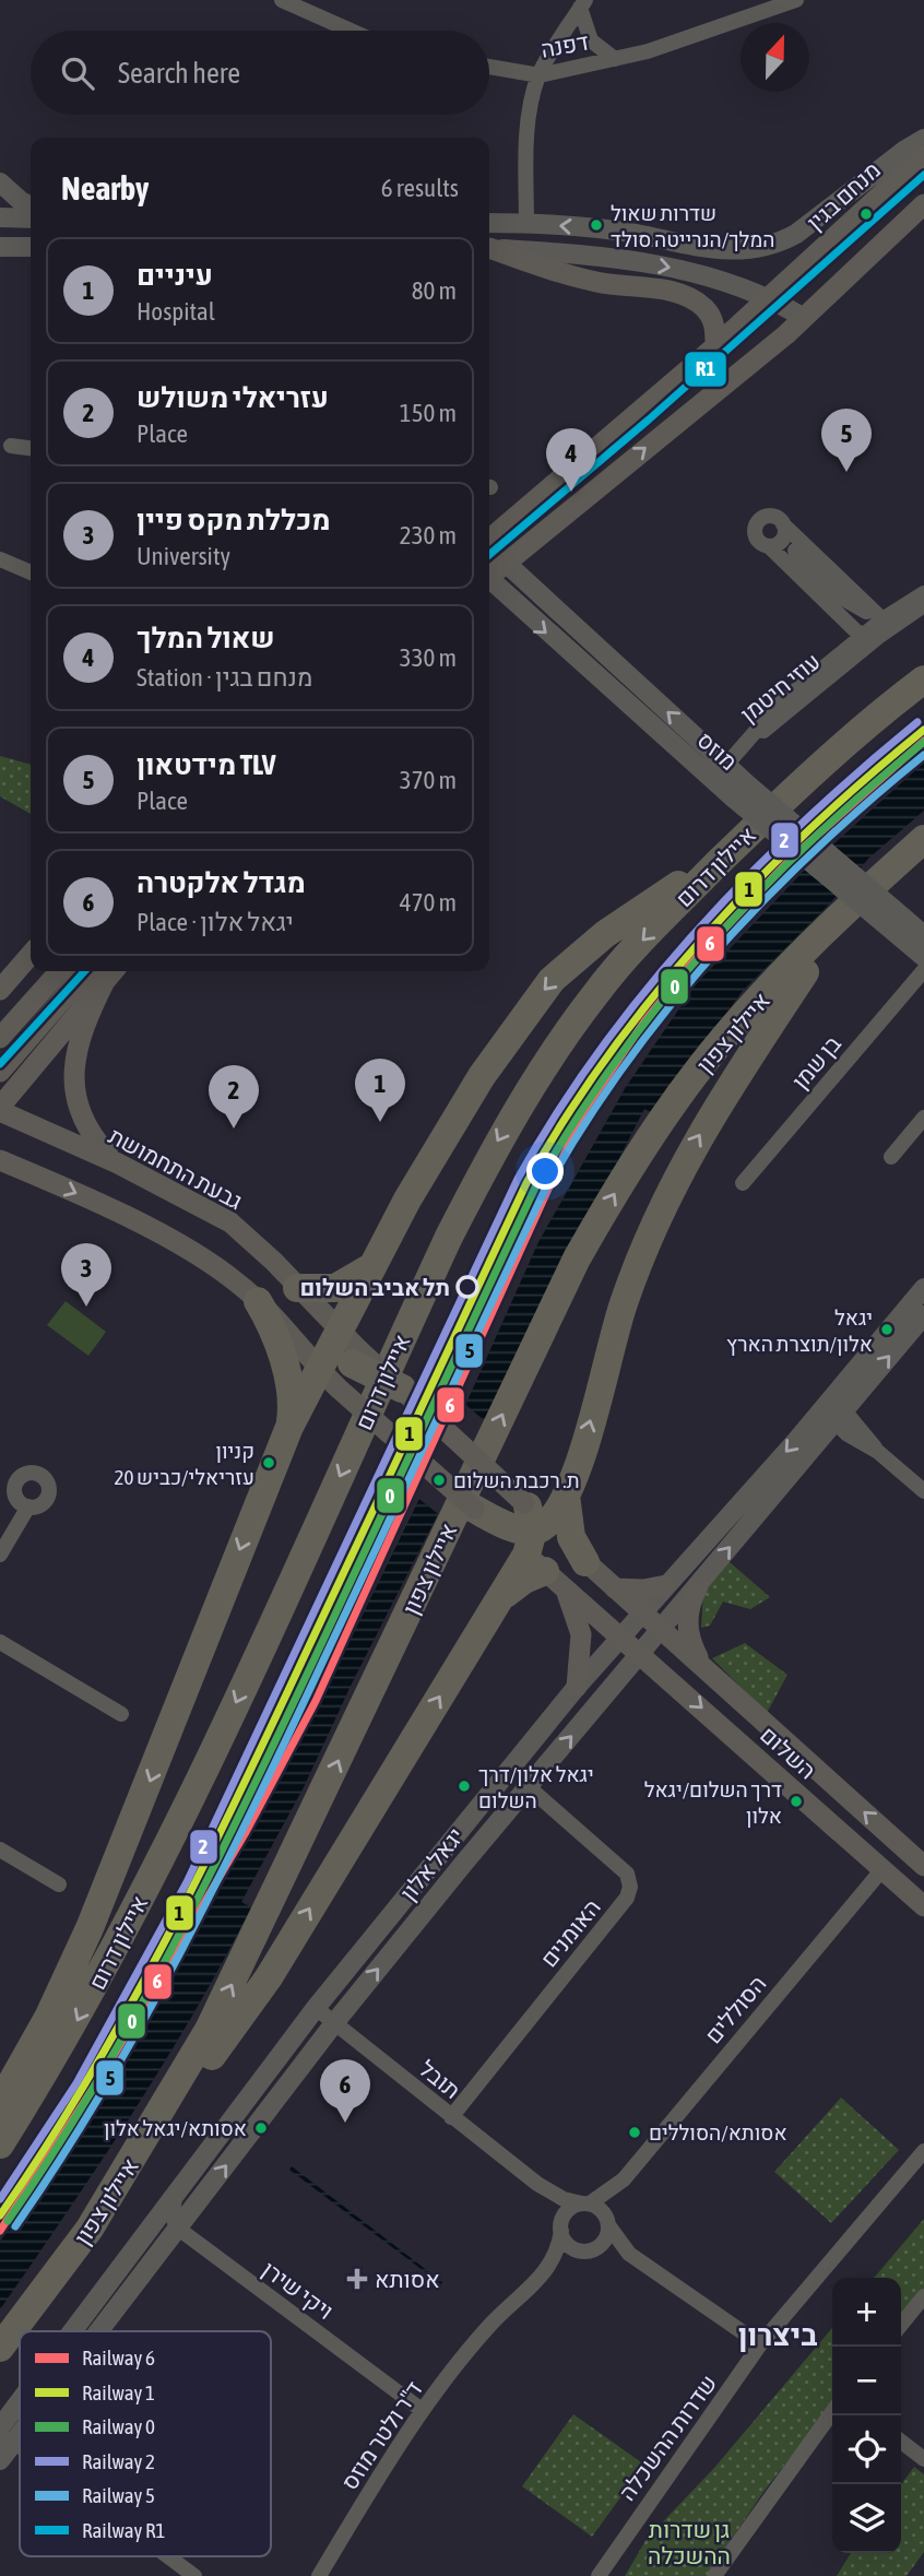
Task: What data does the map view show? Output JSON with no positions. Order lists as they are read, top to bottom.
{
  "streets": {
    "highway": ["איילון דרום", "איילון צפון"],
    "main road": ["מנחם בגין", "גבעת התחמושת", "השלום"],
    "street": [
      "דפנה",
      "עוזי חיטמן",
      "מוזס",
      "בן שמן",
      "יגאל אלון",
      "האומנים",
      "הסוללים",
      "תובל",
      "ויקי שירן",
      "ד\"ר ולטר מוזס",
      "שדרות ההשכלה"
    ]
  },
  "crossings": [
    ["עוזי חיטמן", "מוזס"],
    ["השלום", "יגאל אלון"],
    ["השלום", "הסוללים"],
    ["יגאל אלון", "האומנים"],
    ["יגאל אלון", "תובל"],
    ["יגאל אלון", "ויקי שירן"],
    ["האומנים", "תובל"],
    ["הסוללים", "תובל"],
    ["ויקי שירן", "ד\"ר ולטר מוזס"]
  ],
  "districts": ["ביצרון"],
  "parks": ["גן שדרות ההשכלה"],
  "places": {
    "other": [
      "שדרות שאול המלך/הנרייטה סולד",
      "תל אביב השלום",
      "יגאל אלון/תוצרת הארץ",
      "קניון עזריאלי/כביש 20",
      "ת. רכבת השלום",
      "יגאל אלון/דרך השלום",
      "דרך השלום/יגאל אלון",
      "אסותא/יגאל אלון",
      "אסותא/הסוללים"
    ],
    "health": ["אסותא"]
  },
  "lines": [
    "rail line R1",
    "rail line 2",
    "rail line 1",
    "rail line 6",
    "rail line 0",
    "rail line 5"
  ],
  "legend": [
    "Railway 6",
    "Railway 1",
    "Railway 0",
    "Railway 2",
    "Railway 5",
    "Railway R1"
  ],
  "north": "top",
  "page": {
    "search": "Search here",
    "heading": ["Nearby", "6 results"],
    "list": [
      {
        "mark": "1",
        "name": "עיניים",
        "note": "Hospital",
        "value": "80 m"
      },
      {
        "mark": "2",
        "name": "עזריאלי משולש",
        "note": "Place",
        "value": "150 m"
      },
      {
        "mark": "3",
        "name": "מכללת מקס פיין",
        "note": "University",
        "value": "230 m"
      },
      {
        "mark": "4",
        "name": "שאול המלך",
        "note": "Station · מנחם בגין",
        "value": "330 m"
      },
      {
        "mark": "5",
        "name": "מידטאון TLV",
        "note": "Place",
        "value": "370 m"
      },
      {
        "mark": "6",
        "name": "מגדל אלקטרה",
        "note": "Place · יגאל אלון",
        "value": "470 m"
      }
    ],
    "pins": [
      "5",
      "4",
      "1",
      "2",
      "3",
      "6"
    ],
    "map_buttons": ["+", "−"]
  }
}
